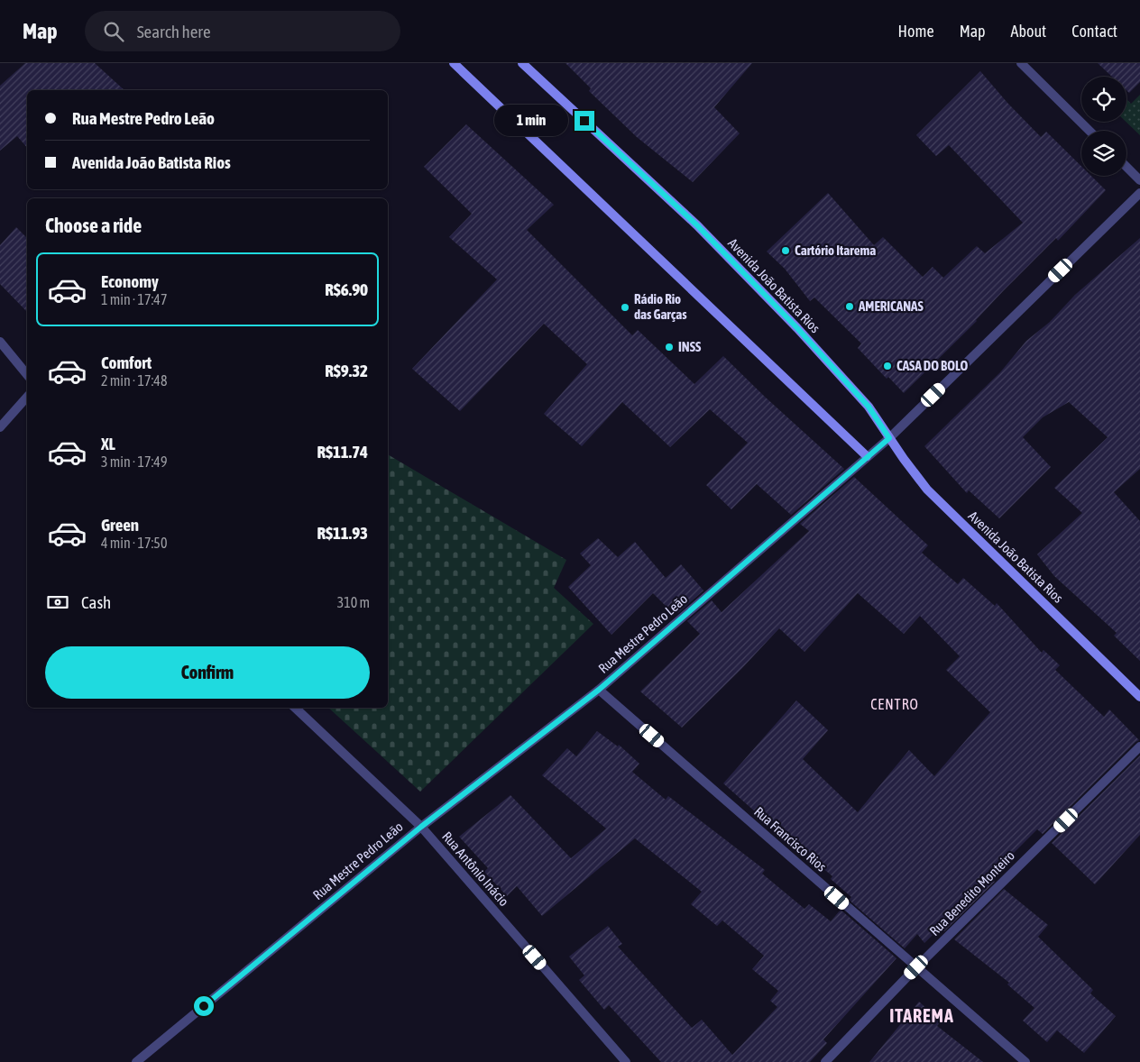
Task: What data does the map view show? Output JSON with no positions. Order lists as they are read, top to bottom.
{
  "streets": {
    "street": [
      "Avenida João Batista Rios",
      "Rua Mestre Pedro Leão",
      "Rua Francisco Rios",
      "Rua Antônio Inácio",
      "Rua Benedito Monteiro"
    ]
  },
  "crossings": [
    ["Avenida João Batista Rios", "Rua Mestre Pedro Leão"],
    ["Rua Mestre Pedro Leão", "Rua Francisco Rios"],
    ["Rua Mestre Pedro Leão", "Rua Antônio Inácio"],
    ["Rua Francisco Rios", "Rua Benedito Monteiro"]
  ],
  "districts": ["CENTRO", "ITAREMA"],
  "places": [
    "Cartório Itarema",
    "AMERICANAS",
    "Rádio Rio das Garças",
    "INSS",
    "CASA DO BOLO"
  ],
  "page": {
    "header": "Map",
    "search": "Search here",
    "nav": [
      "Home",
      "Map",
      "About",
      "Contact"
    ],
    "banner": ["Rua Mestre Pedro Leão", "Avenida João Batista Rios"],
    "bubble": "1 min",
    "heading": "Choose a ride",
    "list": [
      {
        "name": "Economy",
        "note": "1 min · 17:47",
        "value": "R$6.90"
      },
      {
        "name": "Comfort",
        "note": "2 min · 17:48",
        "value": "R$9.32"
      },
      {
        "name": "XL",
        "note": "3 min · 17:49",
        "value": "R$11.74"
      },
      {
        "name": "Green",
        "note": "4 min · 17:50",
        "value": "R$11.93"
      }
    ],
    "pay": ["Cash", "310 m"],
    "buttons": "Confirm"
  }
}
